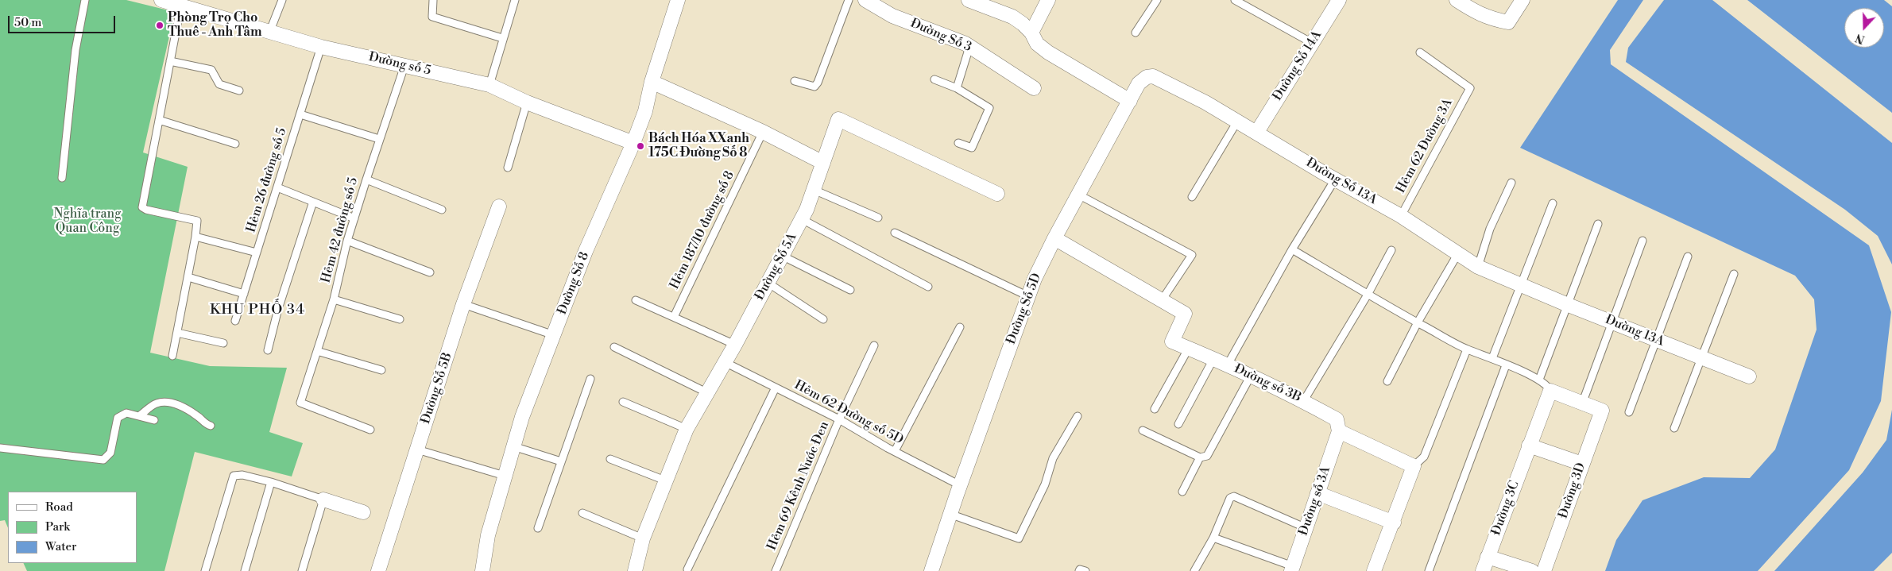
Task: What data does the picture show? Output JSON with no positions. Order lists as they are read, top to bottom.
{
  "streets": {
    "street": [
      "Đường Số 3",
      "Đường số 5",
      "Đường Số 14A",
      "Đường Số 13A",
      "Đường Số 5A",
      "Đường Số 8",
      "Đường Số 5D",
      "Đường 13A",
      "Đường số 3B",
      "Đường Số 5B",
      "Đường 3D",
      "Đường số 3A",
      "Đường 3C"
    ],
    "lane": [
      "Hẻm 62 Đường 3A",
      "Hẻm 26 đường số 5",
      "Hẻm 42 đường số 5",
      "Hẻm 187/10 đường số 8",
      "Hẻm 62 Đường số 5D",
      "Hẻm 69 Kênh Nước Đen"
    ]
  },
  "crossings": [
    ["Đường số 5", "Hẻm 26 đường số 5"],
    ["Đường số 5", "Hẻm 42 đường số 5"],
    ["Đường số 5", "Đường Số 8"],
    ["Đường Số 14A", "Đường Số 13A"],
    ["Hẻm 62 Đường 3A", "Đường Số 13A"],
    ["Đường Số 13A", "Đường Số 5D"],
    ["Đường Số 13A", "Đường 13A"],
    ["Đường Số 5A", "Hẻm 62 Đường số 5D"],
    ["Đường Số 5D", "Đường số 3B"],
    ["Đường Số 5D", "Hẻm 62 Đường số 5D"],
    ["Đường số 3B", "Đường số 3A"],
    ["Hẻm 62 Đường số 5D", "Hẻm 69 Kênh Nước Đen"]
  ],
  "districts": ["KHU PHỐ 34"],
  "parks": ["Nghĩa trang Quan Công"],
  "places": ["Phòng Trọ Cho Thuê - Anh Tâm", "Bách Hóa XXanh 175C Đường Số 8"],
  "legend": ["Road", "Park", "Water"],
  "scale_bar": "50 m",
  "north": "bottom"
}
